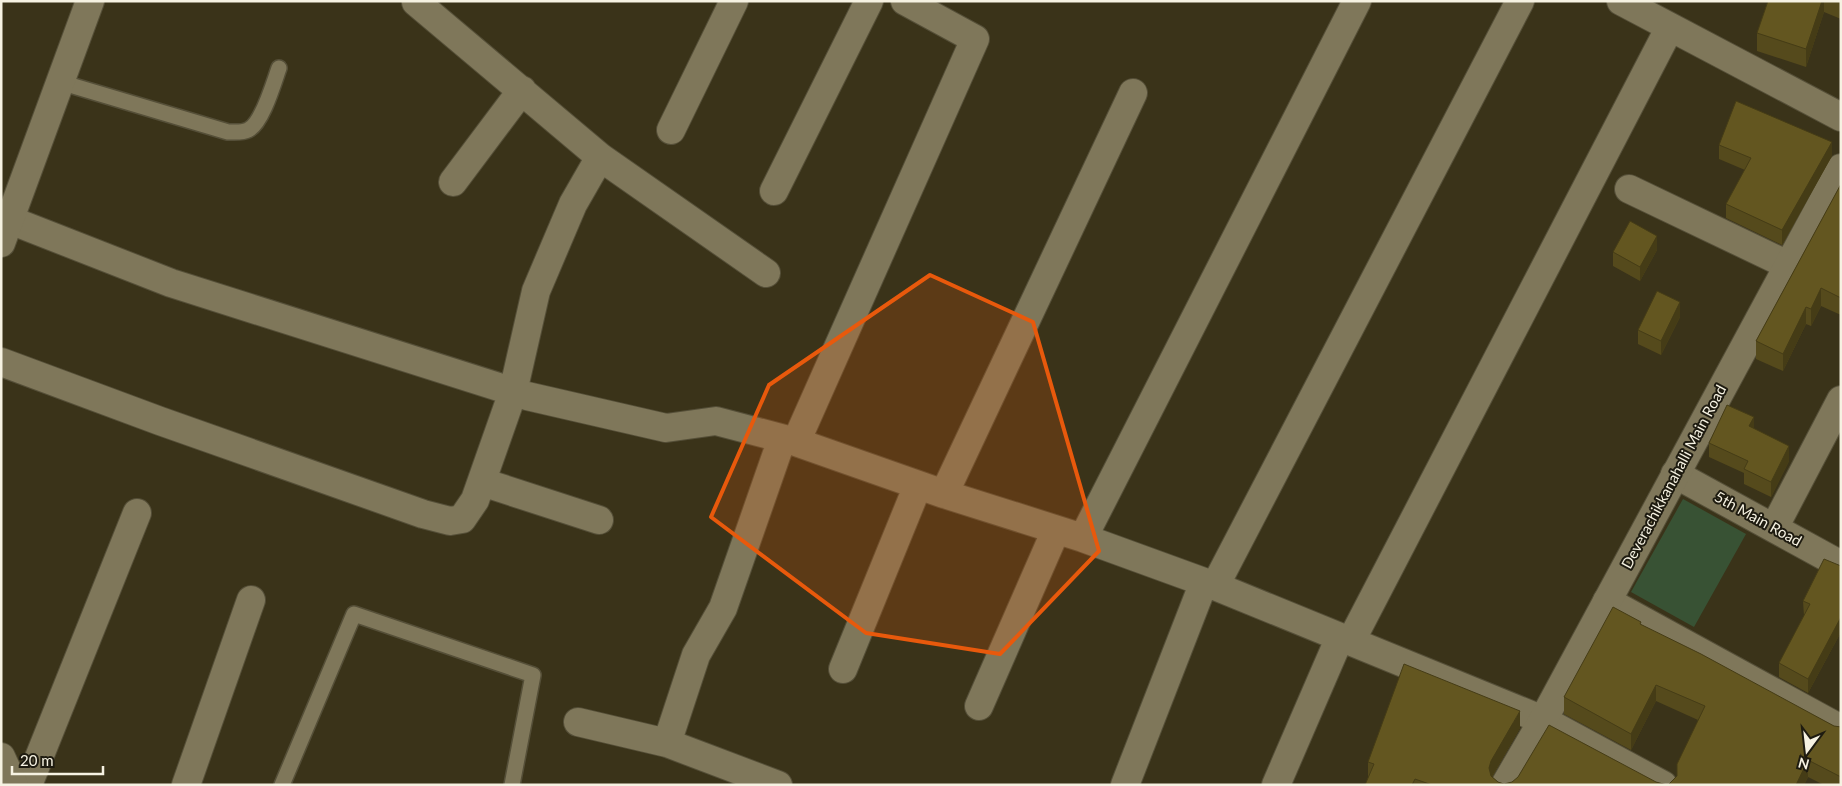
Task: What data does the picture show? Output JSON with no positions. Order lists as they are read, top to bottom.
{
  "streets": {
    "street": ["Deverachikkanahalli Main Road", "5th Main Road"]
  },
  "crossings": [
    ["Deverachikkanahalli Main Road", "5th Main Road"]
  ],
  "scale_bar": "20 m",
  "north": "bottom"
}
